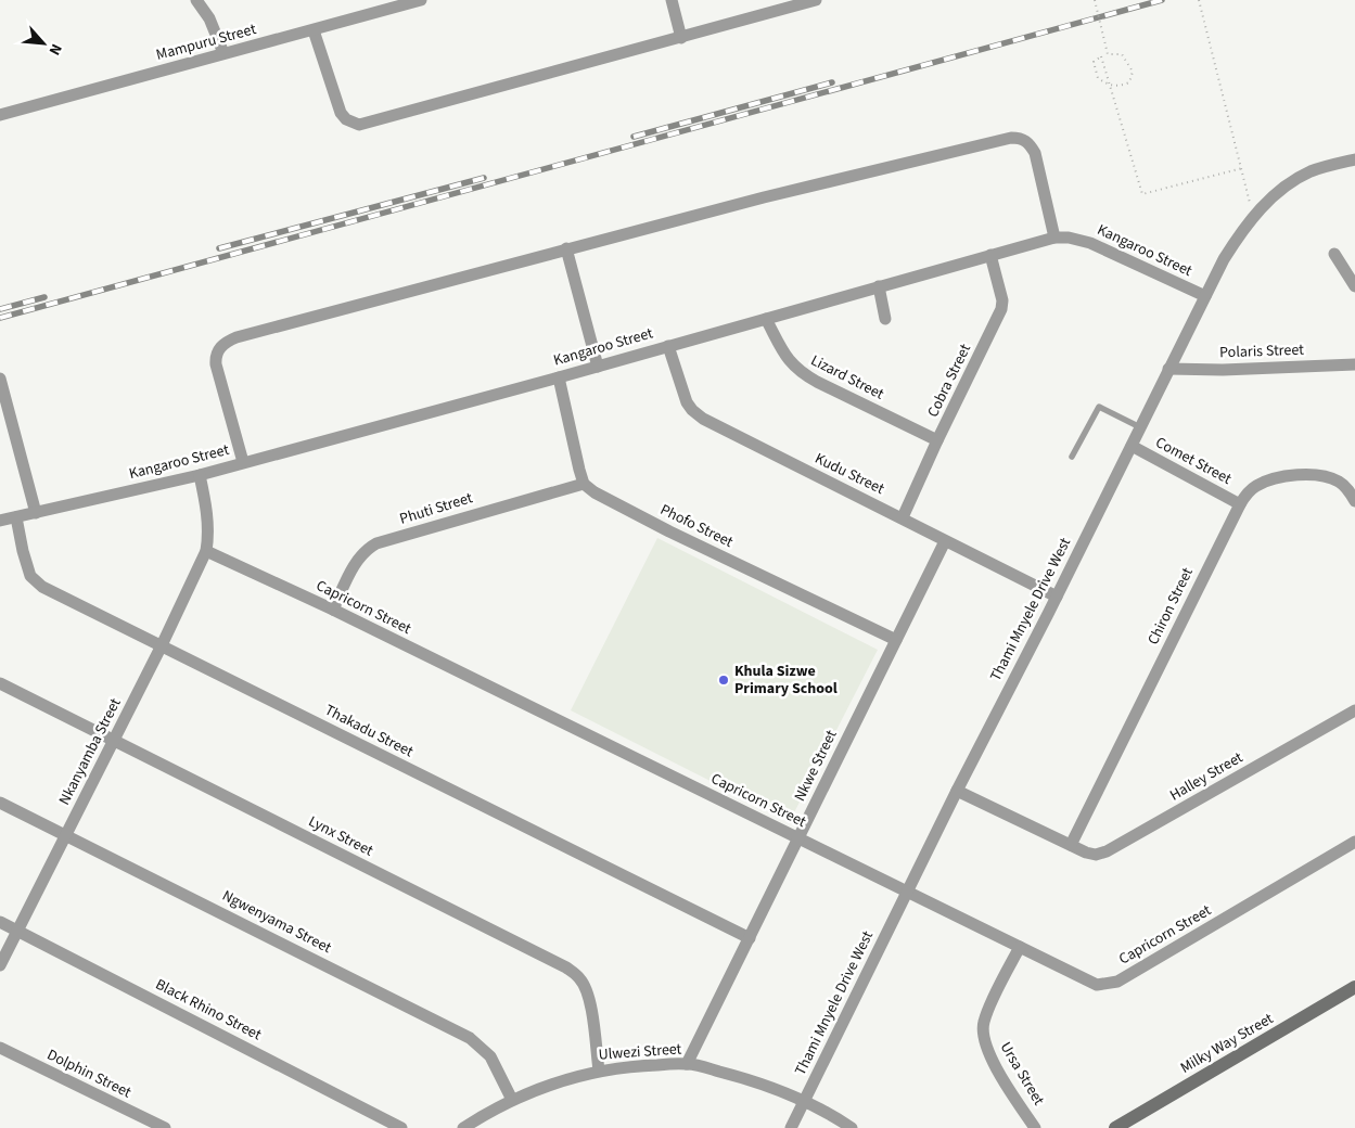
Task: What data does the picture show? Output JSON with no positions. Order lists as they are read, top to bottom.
{
  "streets": {
    "street": [
      "Mampuru Street",
      "Kangaroo Street",
      "Polaris Street",
      "Lizard Street",
      "Cobra Street",
      "Comet Street",
      "Kudu Street",
      "Phuti Street",
      "Phofo Street",
      "Chiron Street",
      "Capricorn Street",
      "Thami Mnyele Drive West",
      "Thakadu Street",
      "Nkanyamba Street",
      "Nkwe Street",
      "Halley Street",
      "Lynx Street",
      "Ngwenyama Street",
      "Black Rhino Street",
      "Milky Way Street",
      "Ulwezi Street",
      "Dolphin Street",
      "Ursa Street"
    ]
  },
  "crossings": [
    ["Kangaroo Street", "Lizard Street"],
    ["Kangaroo Street", "Cobra Street"],
    ["Kangaroo Street", "Kudu Street"],
    ["Kangaroo Street", "Thami Mnyele Drive West"],
    ["Kangaroo Street", "Thakadu Street"],
    ["Polaris Street", "Thami Mnyele Drive West"],
    ["Lizard Street", "Cobra Street"],
    ["Cobra Street", "Kudu Street"],
    ["Comet Street", "Chiron Street"],
    ["Comet Street", "Thami Mnyele Drive West"],
    ["Kudu Street", "Thami Mnyele Drive West"],
    ["Kudu Street", "Nkwe Street"],
    ["Phuti Street", "Phofo Street"],
    ["Phuti Street", "Capricorn Street"],
    ["Phofo Street", "Nkwe Street"],
    ["Chiron Street", "Halley Street"],
    ["Capricorn Street", "Thami Mnyele Drive West"],
    ["Capricorn Street", "Nkanyamba Street"],
    ["Capricorn Street", "Nkwe Street"],
    ["Capricorn Street", "Ursa Street"],
    ["Thami Mnyele Drive West", "Halley Street"],
    ["Thami Mnyele Drive West", "Ulwezi Street"],
    ["Thakadu Street", "Nkanyamba Street"],
    ["Thakadu Street", "Nkwe Street"],
    ["Nkanyamba Street", "Lynx Street"],
    ["Nkanyamba Street", "Ngwenyama Street"],
    ["Nkanyamba Street", "Black Rhino Street"],
    ["Nkwe Street", "Ulwezi Street"],
    ["Lynx Street", "Ulwezi Street"],
    ["Ngwenyama Street", "Ulwezi Street"]
  ],
  "places": ["Khula Sizwe Primary School"],
  "north": "bottom right"
}
